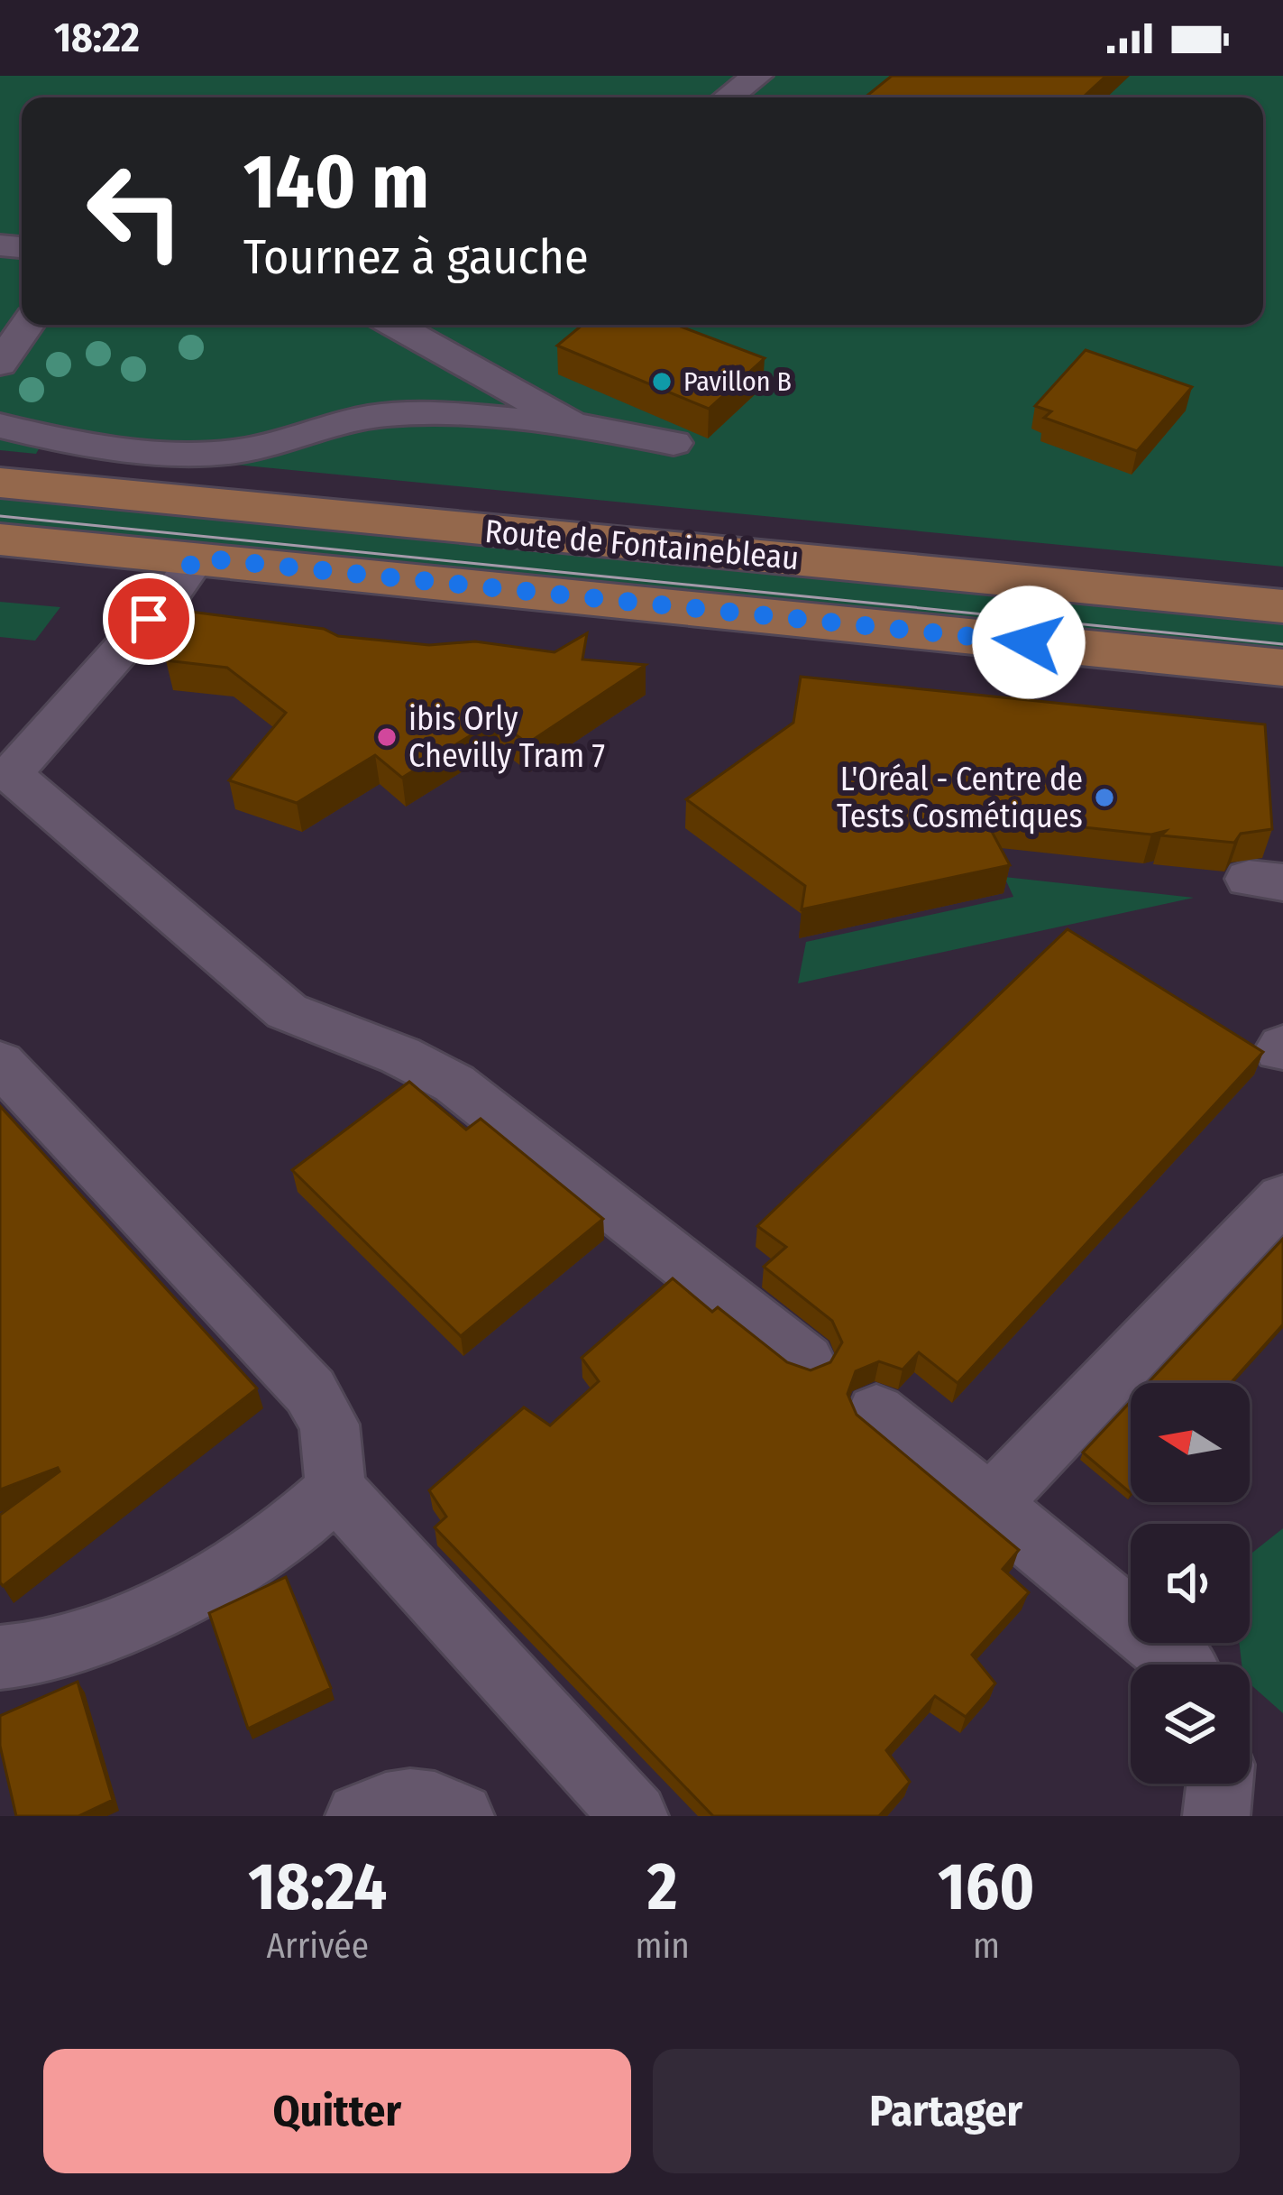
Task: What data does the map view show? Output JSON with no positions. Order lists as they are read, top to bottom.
{
  "streets": {
    "main road": ["Route de Fontainebleau"]
  },
  "places": ["Pavillon B", "ibis Orly Chevilly Tram 7", "L'Oréal - Centre de Tests Cosmétiques"],
  "north": "left",
  "page": {
    "status": "18:22",
    "turn": ["140 m", "Tournez à gauche"],
    "eta": [
      "18:24",
      "Arrivée",
      "2",
      "min",
      "160",
      "m"
    ],
    "buttons": ["Quitter", "Partager"]
  }
}
